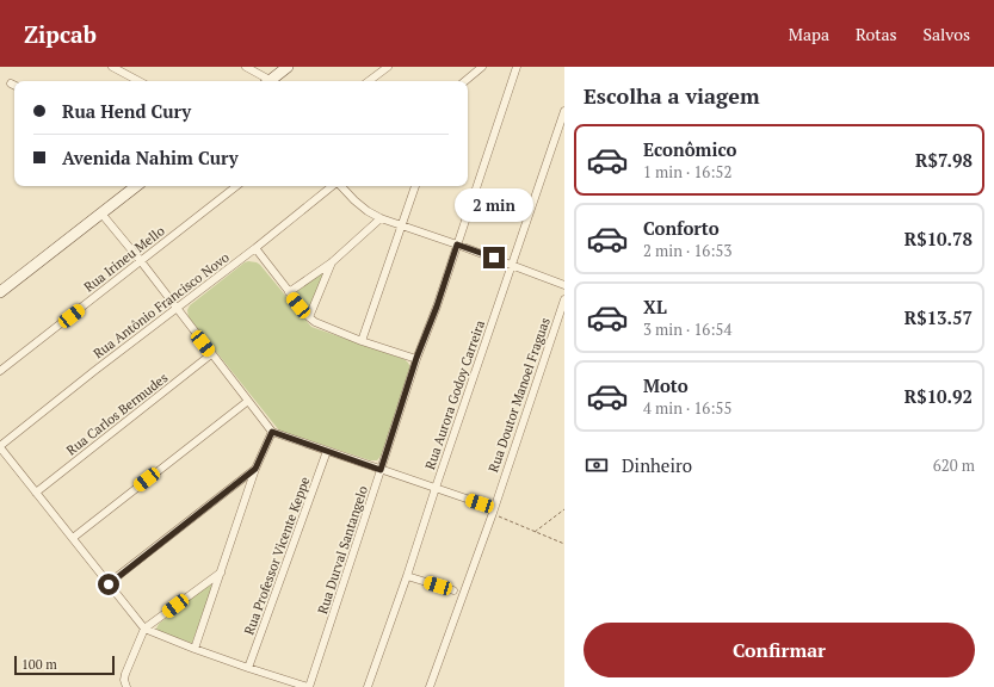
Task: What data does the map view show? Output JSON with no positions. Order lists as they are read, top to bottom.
{
  "streets": {
    "street": [
      "Rua Irineu Mello",
      "Rua Antônio Francisco Novo",
      "Rua Aurora Godoy Carreira",
      "Rua Doutor Manoel Fraguas",
      "Rua Carlos Bermudes",
      "Rua Durval Santangelo",
      "Rua Professor Vicente Keppe"
    ]
  },
  "scale_bar": "100 m",
  "page": {
    "header": "Zipcab",
    "nav": ["Mapa", "Rotas", "Salvos"],
    "heading": "Escolha a viagem",
    "banner": ["Rua Hend Cury", "Avenida Nahim Cury"],
    "list": [
      {
        "name": "Econômico",
        "note": "1 min · 16:52",
        "value": "R$7.98"
      },
      {
        "name": "Conforto",
        "note": "2 min · 16:53",
        "value": "R$10.78"
      },
      {
        "name": "XL",
        "note": "3 min · 16:54",
        "value": "R$13.57"
      },
      {
        "name": "Moto",
        "note": "4 min · 16:55",
        "value": "R$10.92"
      }
    ],
    "bubble": "2 min",
    "pay": ["Dinheiro", "620 m"],
    "buttons": "Confirmar",
    "scale": "100 m"
  }
}
